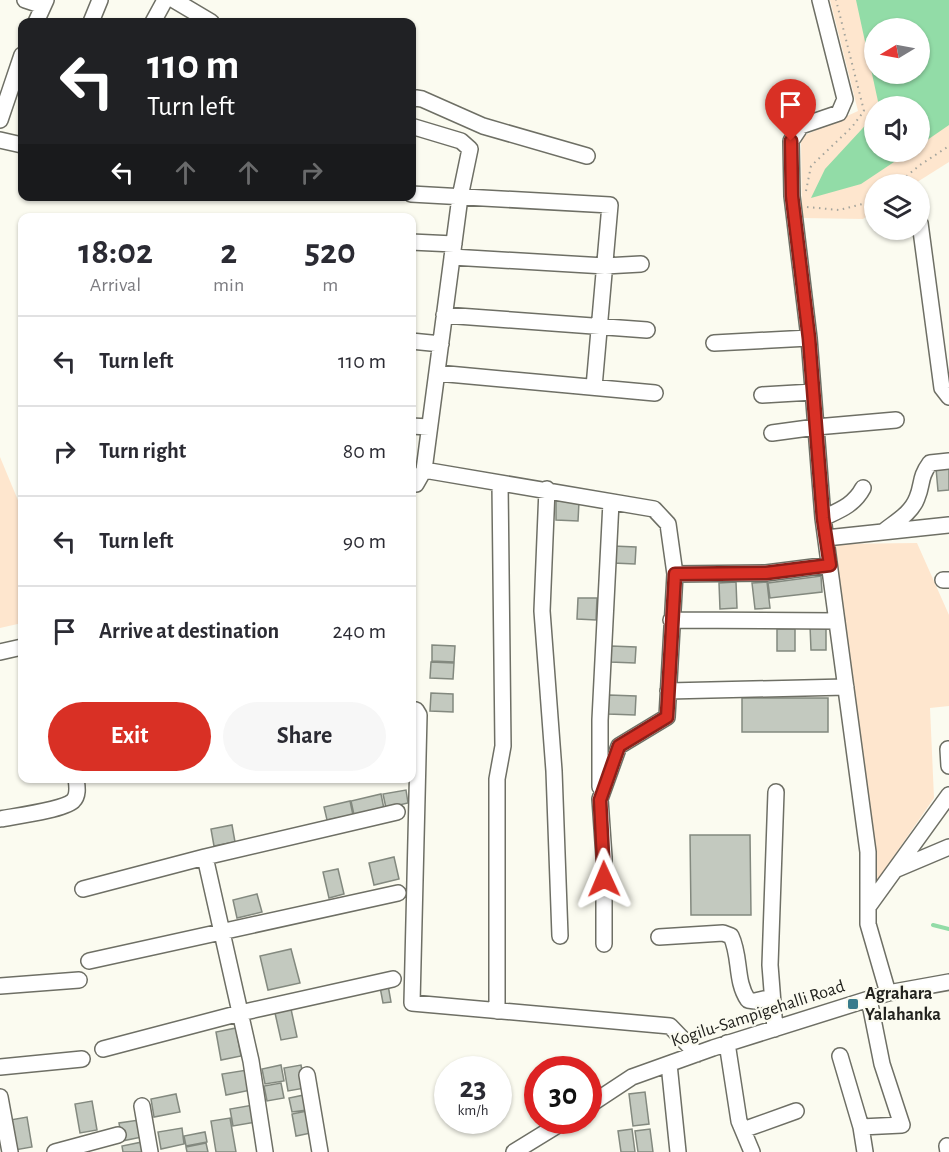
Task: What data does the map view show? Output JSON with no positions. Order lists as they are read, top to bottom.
{
  "streets": {
    "street": ["Kogilu-Sampigehalli Road"]
  },
  "places": {
    "transit": ["Agrahara Yalahanka"]
  },
  "north": "left",
  "page": {
    "turn": ["110 m", "Turn left"],
    "eta": [
      "18:02",
      "Arrival",
      "2",
      "min",
      "520",
      "m"
    ],
    "list": [
      {
        "name": "Turn left",
        "value": "110 m"
      },
      {
        "name": "Turn right",
        "value": "80 m"
      },
      {
        "name": "Turn left",
        "value": "90 m"
      },
      {
        "name": "Arrive at destination",
        "value": "240 m"
      }
    ],
    "buttons": ["Exit", "Share"],
    "speed": "23 km/h",
    "limit": "30"
  }
}
